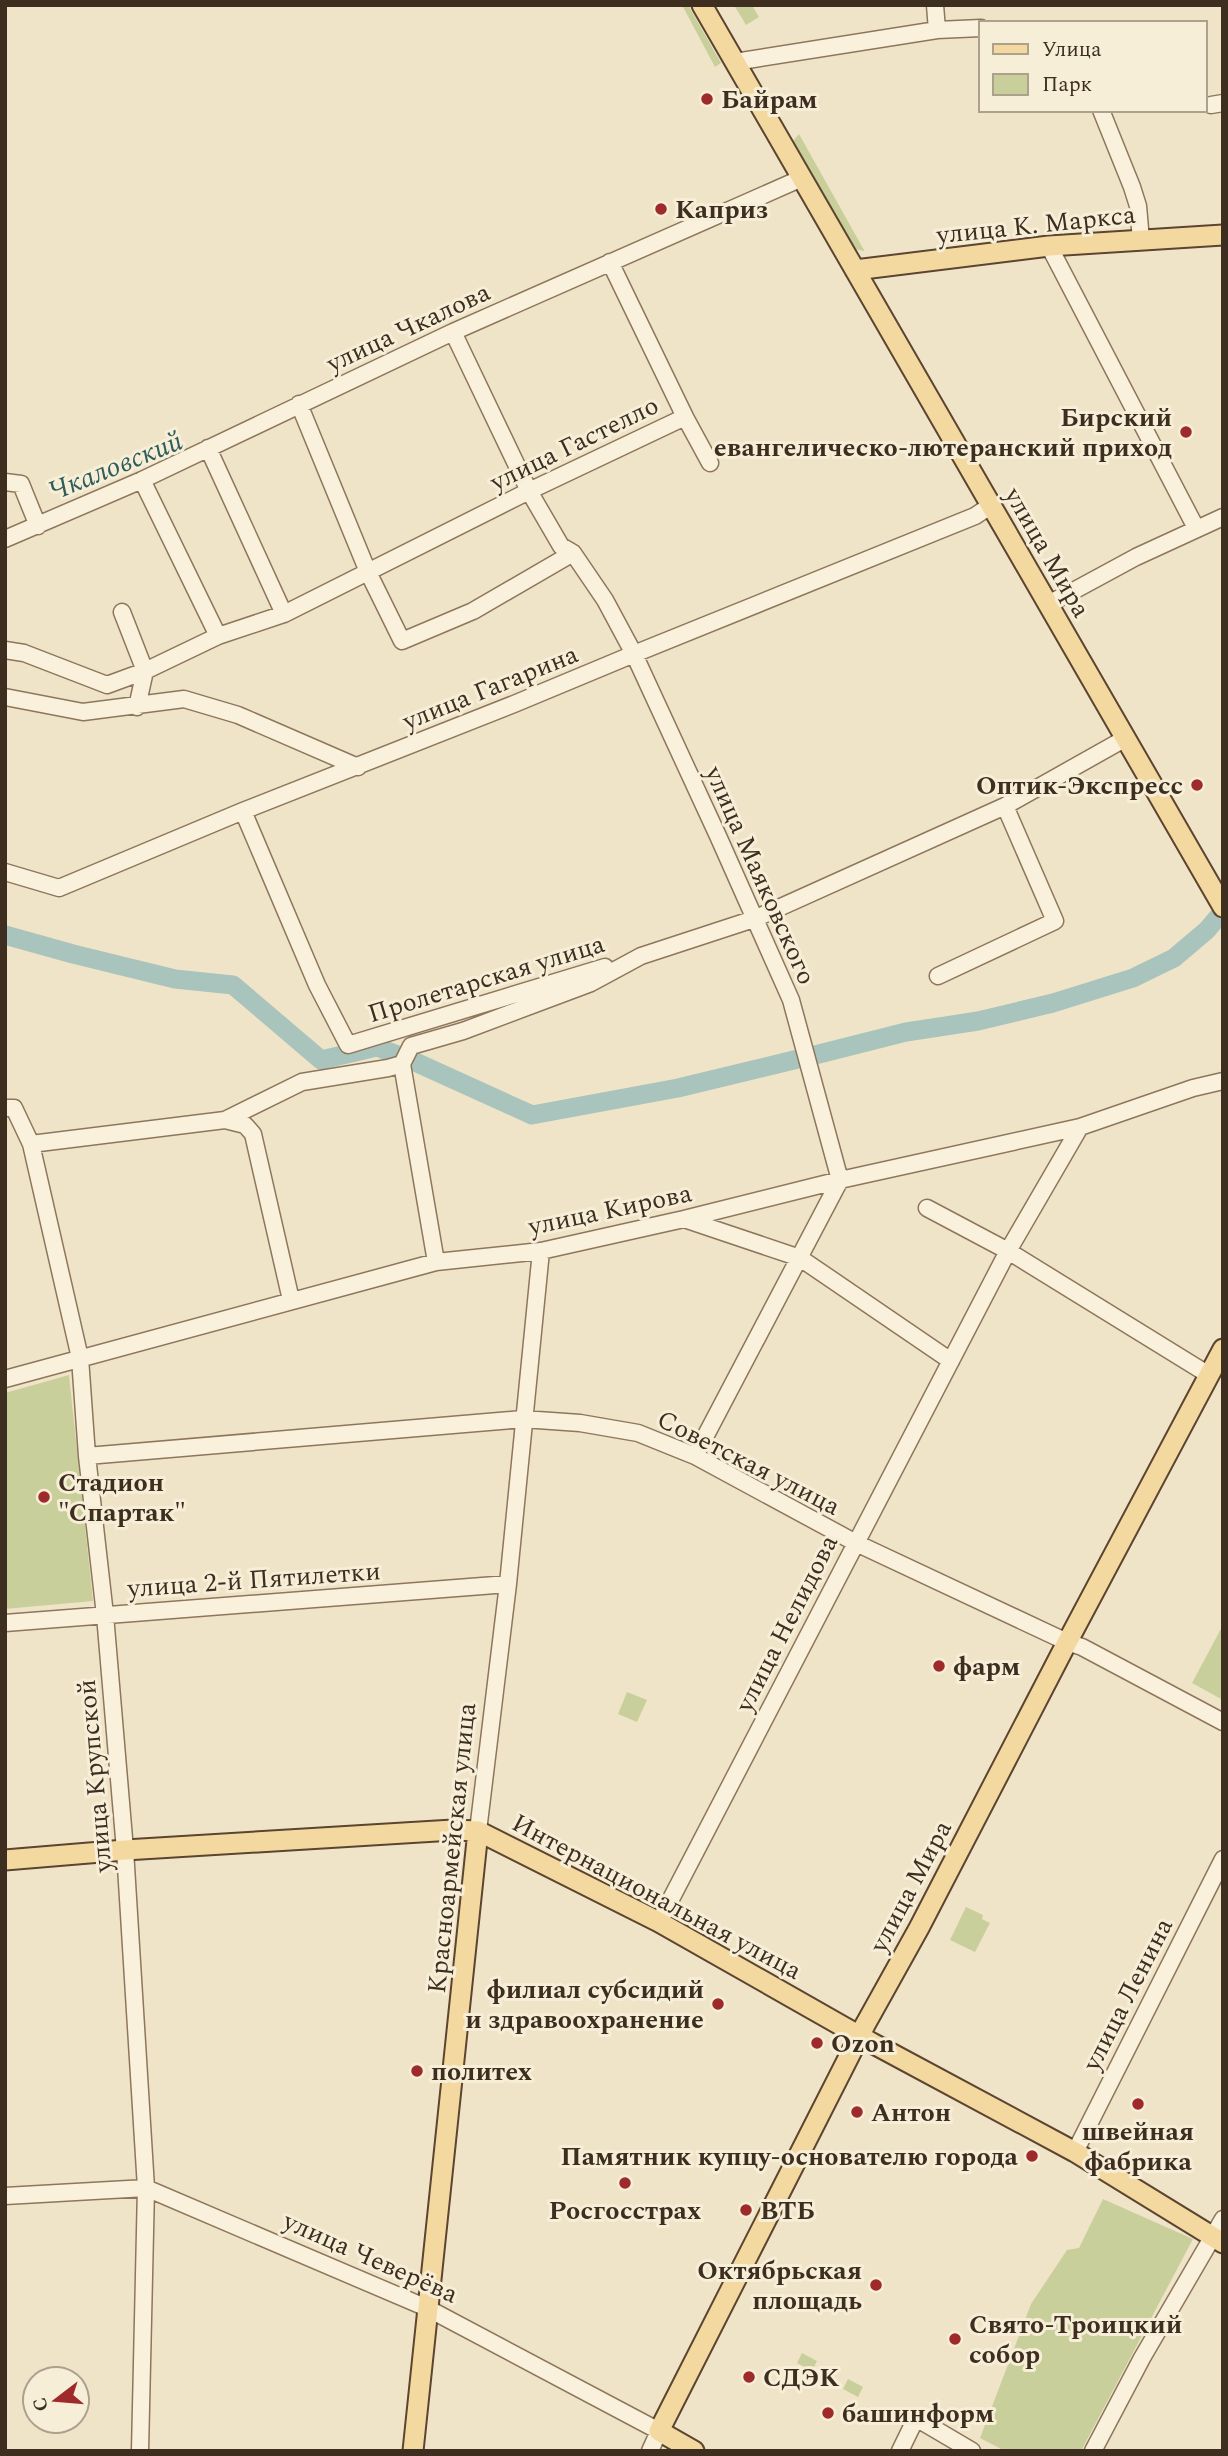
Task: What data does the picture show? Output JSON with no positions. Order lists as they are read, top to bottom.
{
  "streets": {
    "main road": [
      "улица К. Маркса",
      "улица Мира",
      "Красноармейская улица",
      "Интернациональная улица",
      "улица Чеверёва"
    ],
    "street": [
      "улица Чкалова",
      "улица Гастелло",
      "улица Гагарина",
      "улица Маяковского",
      "Пролетарская улица",
      "улица Кирова",
      "Советская улица",
      "улица 2-й Пятилетки",
      "улица Нелидова",
      "улица Крупской",
      "улица Ленина"
    ]
  },
  "crossings": [
    ["улица К. Маркса", "улица Мира"],
    ["улица Чкалова", "улица Гастелло"],
    ["улица Чкалова", "улица Мира"],
    ["улица Чкалова", "улица Маяковского"],
    ["улица Гастелло", "улица Маяковского"],
    ["улица Мира", "улица Гагарина"],
    ["улица Мира", "Пролетарская улица"],
    ["улица Мира", "Советская улица"],
    ["улица Мира", "Интернациональная улица"],
    ["улица Мира", "улица Чеверёва"],
    ["улица Гагарина", "улица Маяковского"],
    ["улица Гагарина", "Пролетарская улица"],
    ["улица Маяковского", "Пролетарская улица"],
    ["улица Маяковского", "улица Кирова"],
    ["улица Кирова", "улица Нелидова"],
    ["улица Кирова", "улица Крупской"],
    ["улица Кирова", "Красноармейская улица"],
    ["Советская улица", "улица Нелидова"],
    ["Советская улица", "улица Крупской"],
    ["Советская улица", "Красноармейская улица"],
    ["улица 2-й Пятилетки", "улица Крупской"],
    ["улица 2-й Пятилетки", "Красноармейская улица"],
    ["улица Нелидова", "Интернациональная улица"],
    ["улица Крупской", "Интернациональная улица"],
    ["улица Крупской", "улица Чеверёва"],
    ["Красноармейская улица", "Интернациональная улица"],
    ["Красноармейская улица", "улица Чеверёва"],
    ["Интернациональная улица", "улица Ленина"]
  ],
  "water": ["Чкаловский"],
  "places": [
    "Байрам",
    "Каприз",
    "Бирский евангелическо-лютеранский приход",
    "Оптик-Экспресс",
    "Стадион \"Спартак\"",
    "фарм",
    "филиал субсидий и здравоохранение",
    "Ozon",
    "политех",
    "швейная фабрика",
    "Антон",
    "Памятник купцу-основателю города",
    "Росгосстрах",
    "ВТБ",
    "Октябрьская площадь",
    "Свято-Троицкий собор",
    "СДЭК",
    "башинформ"
  ],
  "legend": ["Улица", "Парк"],
  "north": "left"
}
